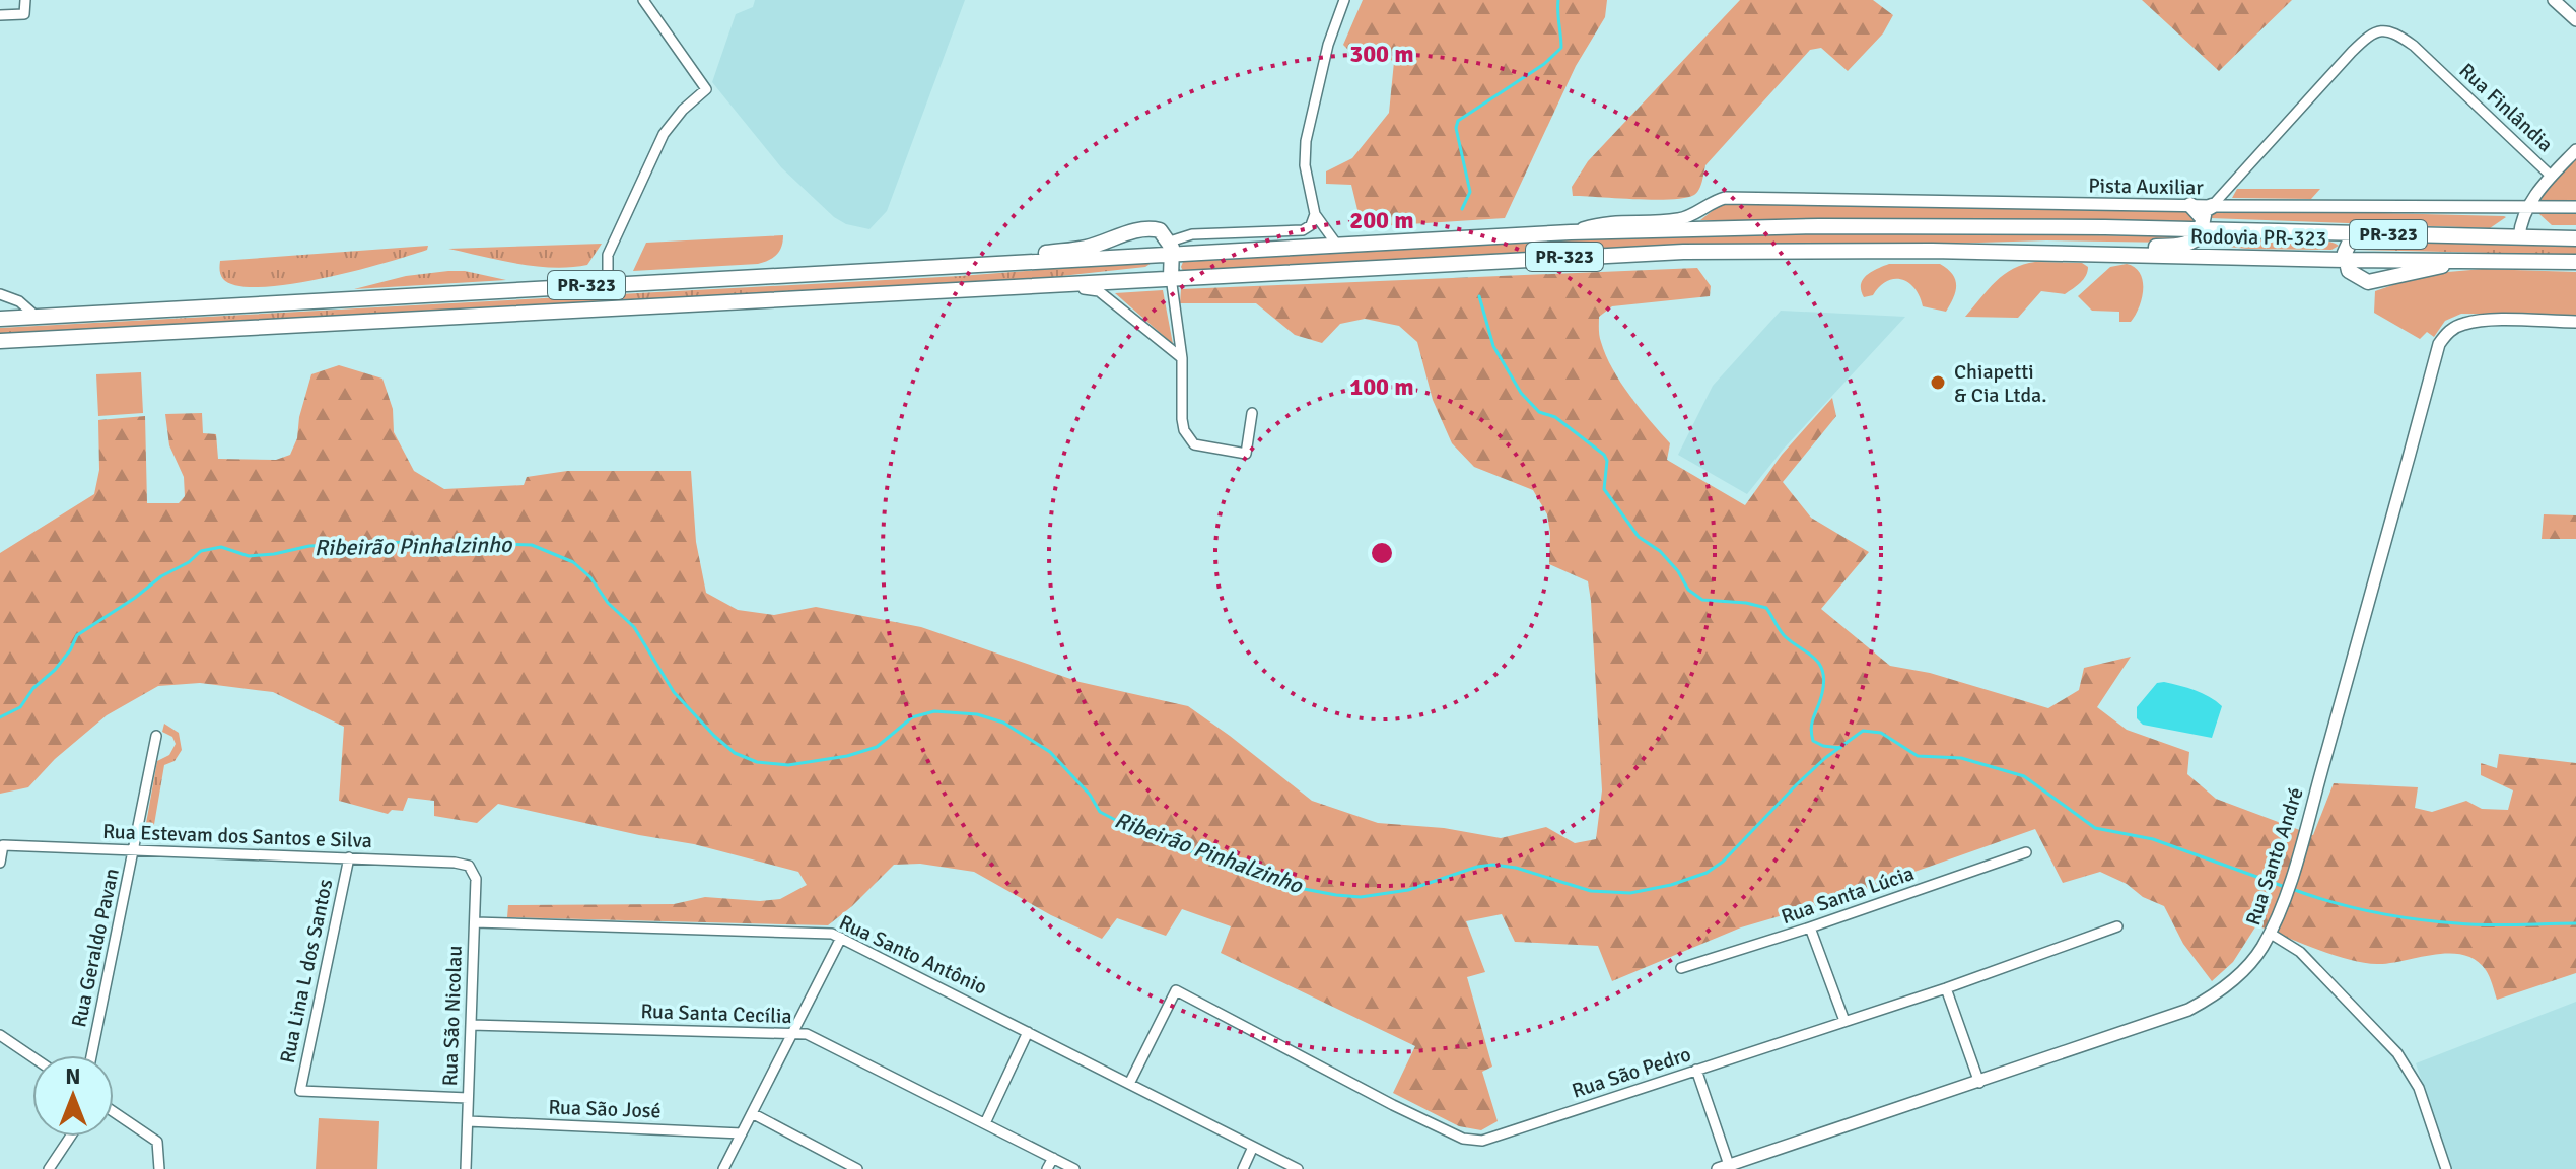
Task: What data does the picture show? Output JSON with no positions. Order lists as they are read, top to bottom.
{
  "streets": {
    "highway": ["PR-323", "Rodovia PR-323"],
    "street": [
      "Rua Finlândia",
      "Pista Auxiliar",
      "Rua Estevam dos Santos e Silva",
      "Rua Santo André",
      "Rua Santa Lúcia",
      "Rua Geraldo Pavan",
      "Rua Santo Antônio",
      "Rua Lina L dos Santos",
      "Rua Santa Cecília",
      "Rua São Nicolau",
      "Rua São Pedro",
      "Rua São José"
    ]
  },
  "crossings": [
    ["Rua Finlândia", "Pista Auxiliar"],
    ["Rua Finlândia", "PR-323"],
    ["Rua Finlândia", "Rodovia PR-323"],
    ["Pista Auxiliar", "PR-323"],
    ["Pista Auxiliar", "Rodovia PR-323"],
    ["PR-323", "Rodovia PR-323"],
    ["Rua Estevam dos Santos e Silva", "Rua Geraldo Pavan"],
    ["Rua Estevam dos Santos e Silva", "Rua Lina L dos Santos"],
    ["Rua Estevam dos Santos e Silva", "Rua São Nicolau"],
    ["Rua Santo Antônio", "Rua São Nicolau"],
    ["Rua Santo Antônio", "Rua São Pedro"],
    ["Rua Lina L dos Santos", "Rua São Nicolau"],
    ["Rua Santa Cecília", "Rua São Nicolau"],
    ["Rua São Nicolau", "Rua São José"]
  ],
  "water": ["Ribeirão Pinhalzinho"],
  "places": ["Chiapetti & Cia Ltda."],
  "north": "top",
  "rings": ["300 m", "200 m", "100 m"]
}
